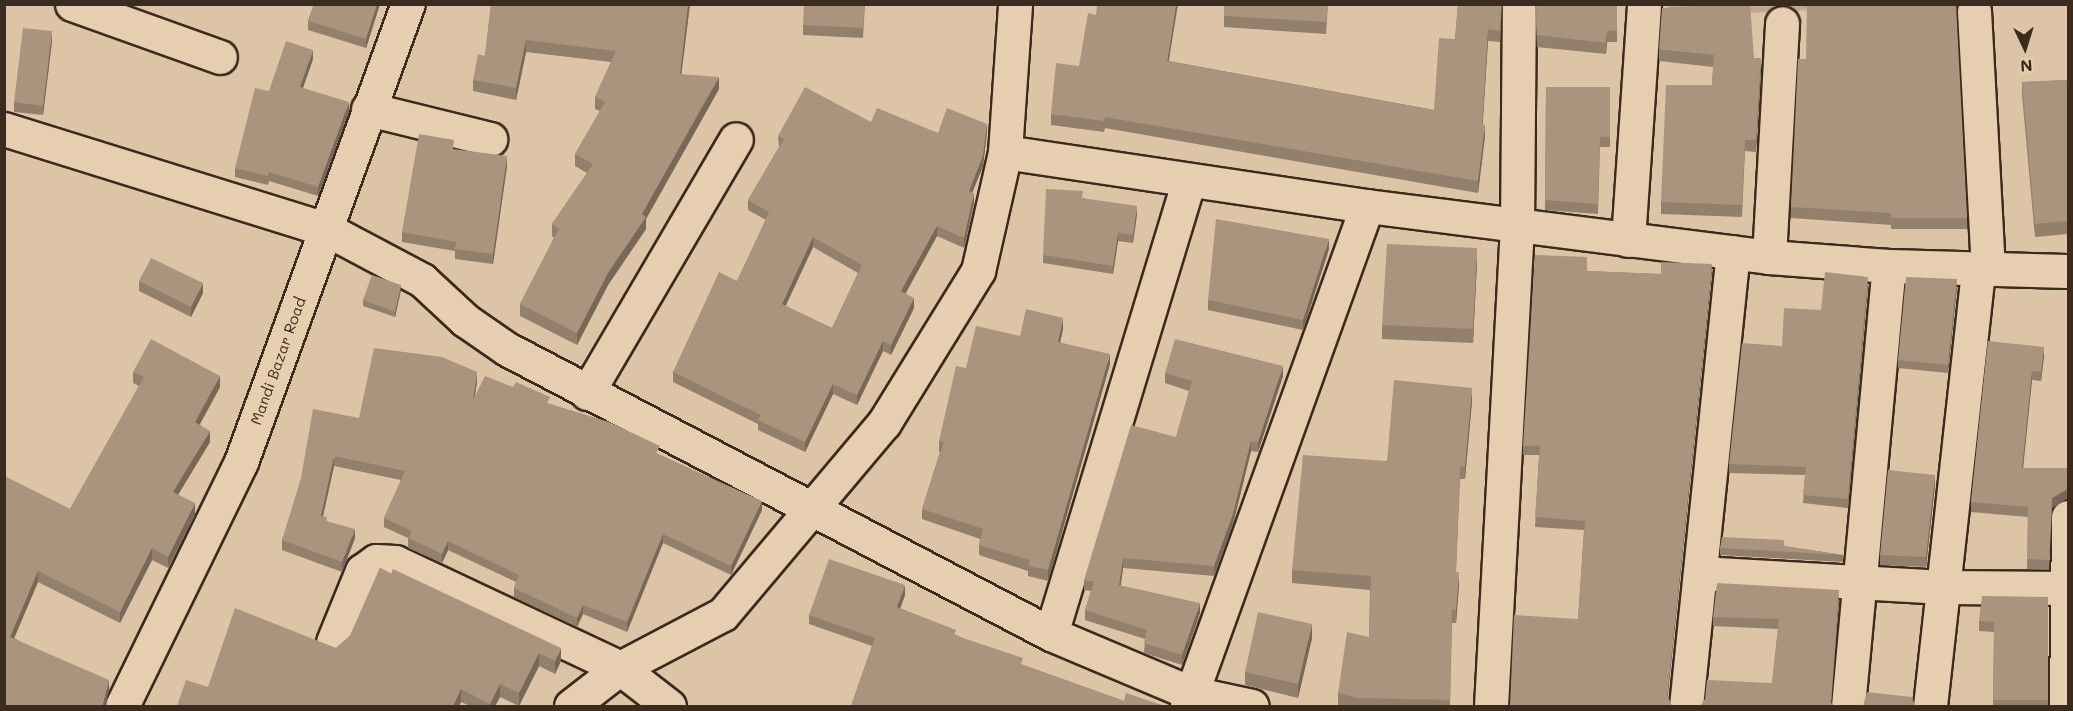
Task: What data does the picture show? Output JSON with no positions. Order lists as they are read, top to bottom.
{
  "streets": {
    "street": ["Mandi Bazar Road"]
  },
  "north": "bottom"
}
